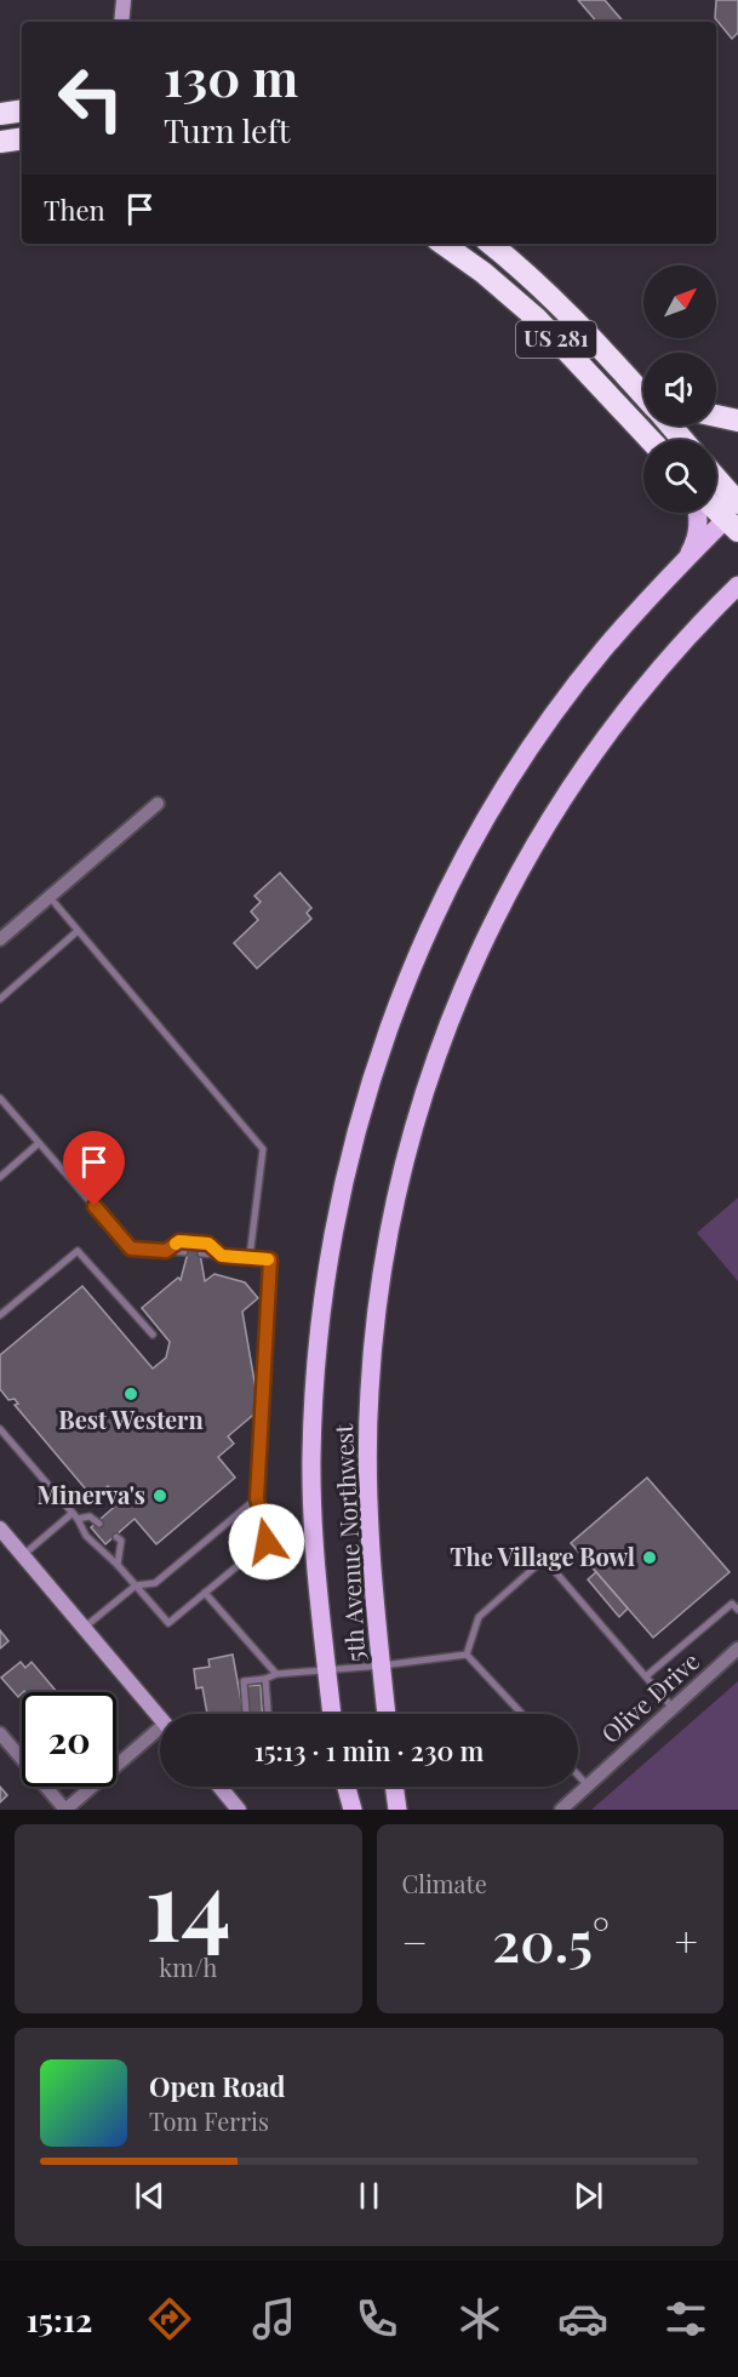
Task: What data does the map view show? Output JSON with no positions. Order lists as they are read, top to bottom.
{
  "streets": {
    "highway": ["US 281"],
    "main road": ["5th Avenue Northwest"],
    "street": ["Olive Drive"]
  },
  "places": ["Best Western", "Minerva's", "The Village Bowl"],
  "north": "top right",
  "page": {
    "turn": ["130 m", "Turn left"],
    "then": "Then",
    "limit": "20",
    "trip": "15:13 · 1 min · 230 m",
    "tile": [
      ["14", "km/h"],
      "Climate"
    ],
    "heat": ["−", "20.5°", "+"],
    "song": ["Open Road", "Tom Ferris"],
    "tabs": "15:12"
  }
}
